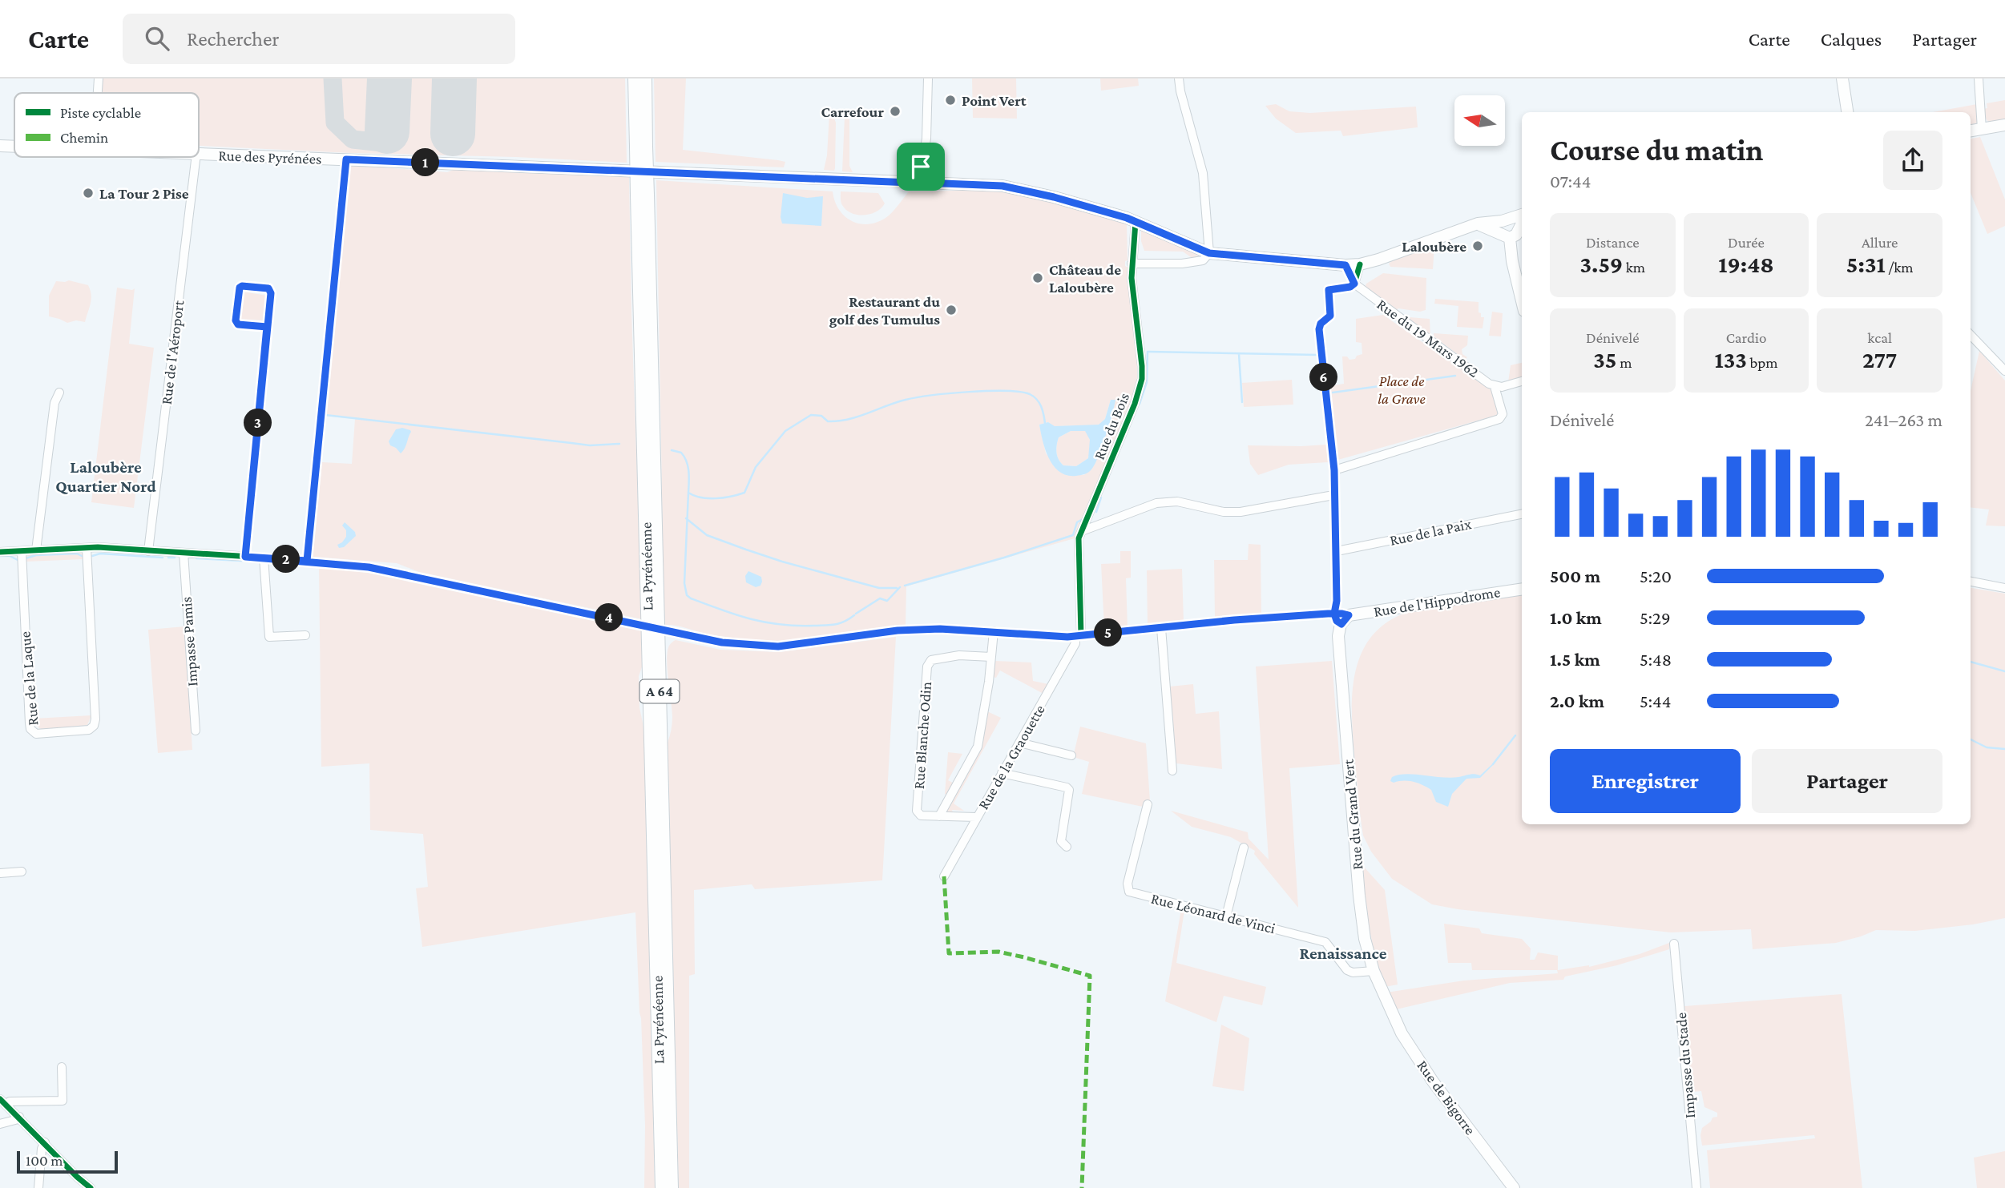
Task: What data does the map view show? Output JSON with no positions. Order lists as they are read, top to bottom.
{
  "streets": {
    "highway": ["La Pyrénéenne", "A 64"],
    "main road": [
      "Rue des Pyrénées",
      "Rue de l'Hippodrome",
      "Rue du Grand Vert",
      "Rue de Bigorre"
    ],
    "street": [
      "Rue du 19 Mars 1962",
      "Rue de l'Aéroport",
      "Rue du Bois",
      "Rue de la Paix",
      "Impasse Pamis",
      "Rue de la Laque",
      "Rue Blanche Odin",
      "Rue de la Graouette",
      "Rue Léonard de Vinci",
      "Impasse du Stade"
    ]
  },
  "crossings": [
    ["Rue des Pyrénées", "Rue du Bois"],
    ["Rue de l'Aéroport", "Rue de l'Hippodrome"],
    ["Rue du Bois", "Rue de l'Hippodrome"],
    ["Rue du Bois", "Rue de la Graouette"],
    ["Rue de l'Hippodrome", "Impasse Pamis"],
    ["Rue de l'Hippodrome", "Rue de la Laque"],
    ["Rue de l'Hippodrome", "Rue de la Graouette"],
    ["Rue de l'Hippodrome", "Rue du Grand Vert"],
    ["Rue Blanche Odin", "Rue de la Graouette"],
    ["Rue du Grand Vert", "Rue Léonard de Vinci"],
    ["Rue du Grand Vert", "Rue de Bigorre"]
  ],
  "districts": ["Laloubère Quartier Nord", "Renaissance"],
  "parks": ["Place de la Grave"],
  "places": [
    "Point Vert",
    "Carrefour",
    "La Tour 2 Pise",
    "Laloubère",
    "Château de Laloubère",
    "Restaurant du golf des Tumulus"
  ],
  "legend": ["Piste cyclable", "Chemin"],
  "scale_bar": "100 m",
  "north": "left",
  "page": {
    "header": "Carte",
    "search": "Rechercher",
    "nav": ["Carte", "Calques", "Partager"],
    "heading": ["Course du matin", "07:44"],
    "pins": [
      "1",
      "6",
      "3",
      "2",
      "4",
      "5"
    ],
    "stats": [
      ["Distance", "3.59 km"],
      ["Durée", "19:48"],
      ["Allure", "5:31 /km"],
      ["Dénivelé", "35 m"],
      ["Cardio", "133 bpm"],
      ["kcal", "277"]
    ],
    "chart": ["Dénivelé", "241–263 m"],
    "list": [
      {
        "name": "500 m",
        "note": "5:20"
      },
      {
        "name": "1.0 km",
        "note": "5:29"
      },
      {
        "name": "1.5 km",
        "note": "5:48"
      },
      {
        "name": "2.0 km",
        "note": "5:44"
      }
    ],
    "buttons": ["Enregistrer", "Partager"],
    "scale": "100 m"
  }
}
